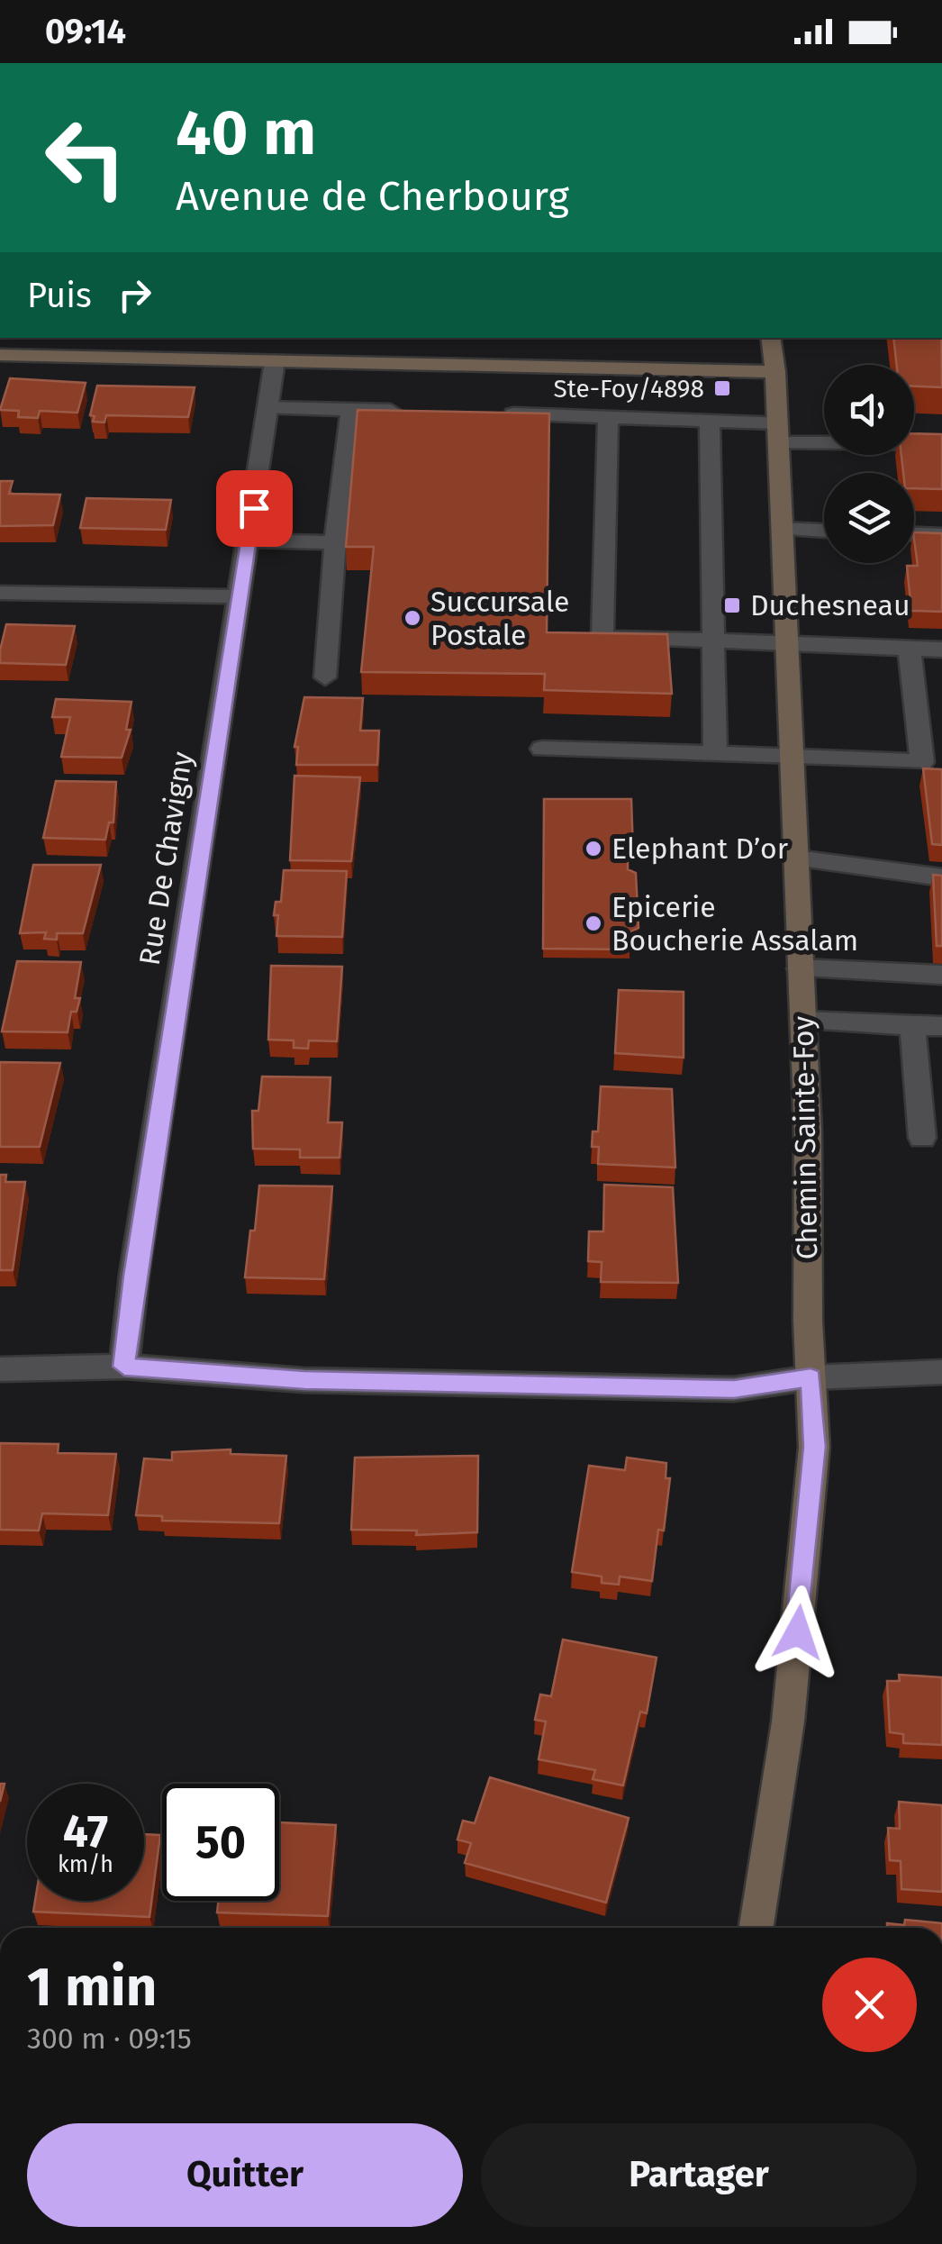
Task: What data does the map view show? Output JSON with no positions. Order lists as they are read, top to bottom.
{
  "streets": {
    "main road": ["Chemin Sainte-Foy"],
    "street": ["Rue De Chavigny"]
  },
  "places": {
    "transit": ["Ste-Foy/4898", "Duchesneau"],
    "other": ["Succursale Postale", "Elephant D’or", "Epicerie Boucherie Assalam"]
  },
  "page": {
    "status": "09:14",
    "turn": ["40 m", "Avenue de Cherbourg"],
    "then": "Puis",
    "speed": "47 km/h",
    "limit": "50",
    "heading": ["1 min", "300 m · 09:15"],
    "buttons": ["Quitter", "Partager"]
  }
}
